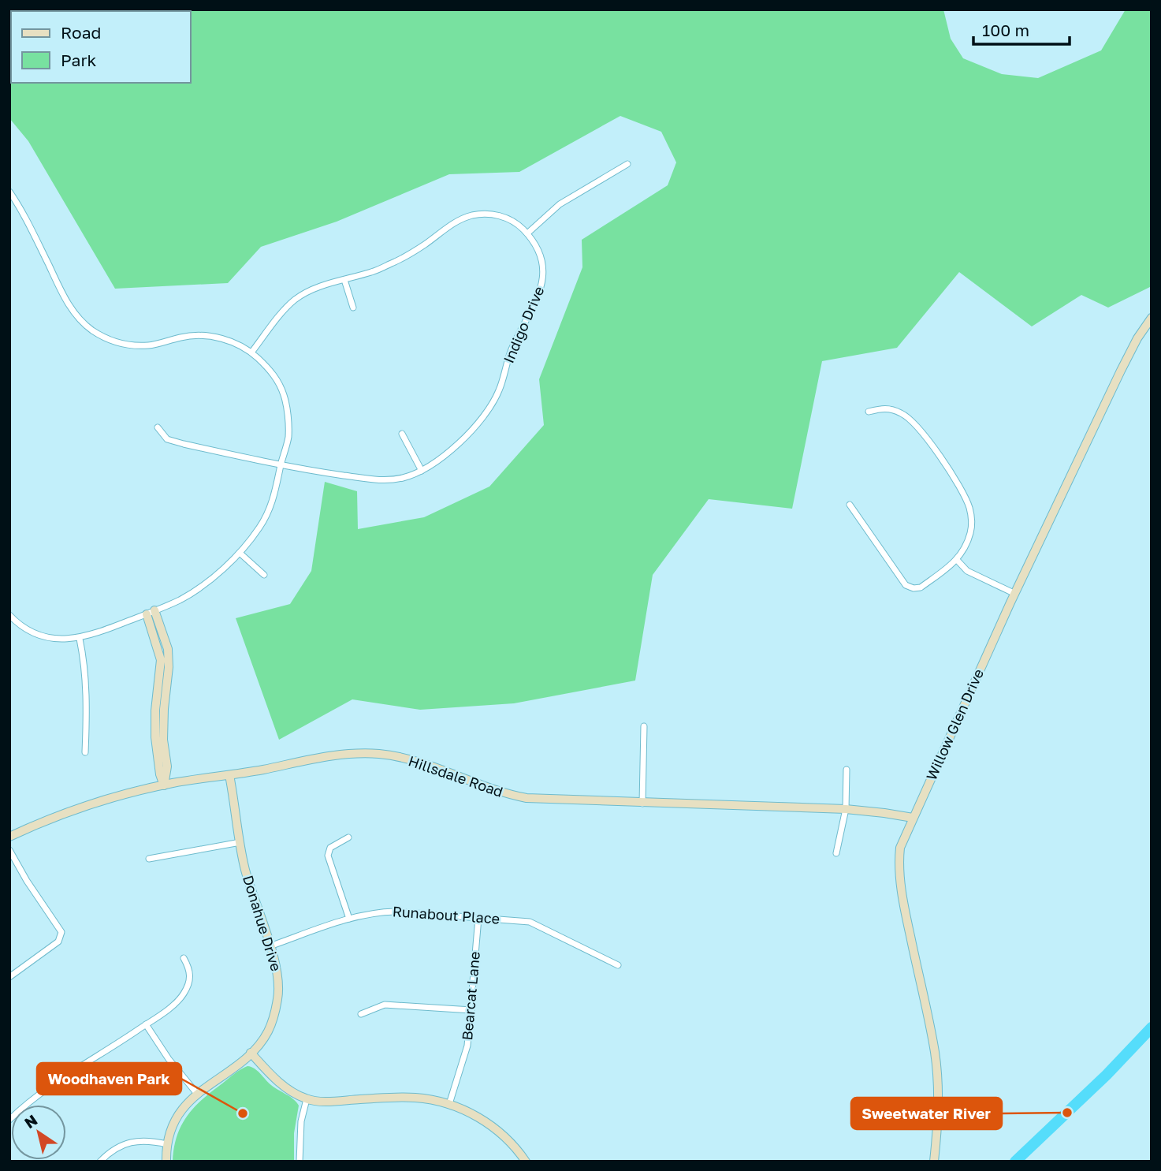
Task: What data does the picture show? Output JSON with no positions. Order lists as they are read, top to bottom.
{
  "streets": {
    "main road": ["Willow Glen Drive", "Hillsdale Road", "Donahue Drive"],
    "street": ["Indigo Drive", "Runabout Place", "Bearcat Lane"]
  },
  "crossings": [
    ["Willow Glen Drive", "Hillsdale Road"],
    ["Hillsdale Road", "Donahue Drive"],
    ["Runabout Place", "Donahue Drive"],
    ["Runabout Place", "Bearcat Lane"]
  ],
  "places": ["Sweetwater River", "Woodhaven Park"],
  "legend": ["Road", "Park"],
  "scale_bar": "100 m",
  "north": "top left"
}
